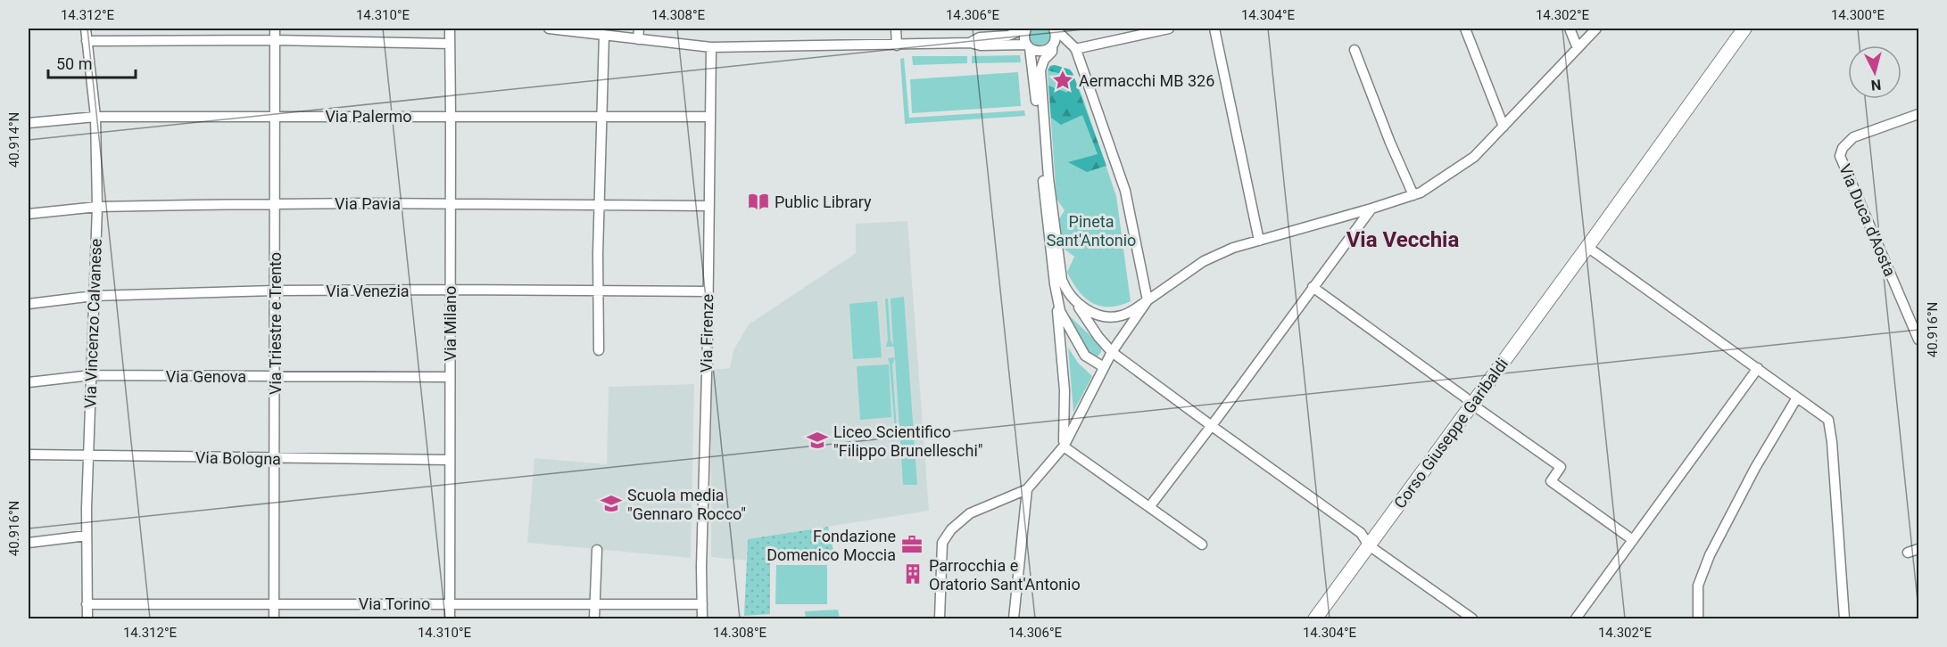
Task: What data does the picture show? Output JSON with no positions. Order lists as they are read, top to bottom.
{
  "streets": {
    "street": [
      "Via Palermo",
      "Via Pavia",
      "Via Duca d'Aosta",
      "Via Venezia",
      "Via Vincenzo Calvanese",
      "Via Triestre e Trento",
      "Via Milano",
      "Via Firenze",
      "Via Genova",
      "Corso Giuseppe Garibaldi",
      "Via Bologna",
      "Via Torino"
    ]
  },
  "crossings": [
    ["Via Palermo", "Via Vincenzo Calvanese"],
    ["Via Palermo", "Via Triestre e Trento"],
    ["Via Palermo", "Via Milano"],
    ["Via Palermo", "Via Firenze"],
    ["Via Pavia", "Via Vincenzo Calvanese"],
    ["Via Pavia", "Via Triestre e Trento"],
    ["Via Pavia", "Via Milano"],
    ["Via Pavia", "Via Firenze"],
    ["Via Venezia", "Via Vincenzo Calvanese"],
    ["Via Venezia", "Via Triestre e Trento"],
    ["Via Venezia", "Via Milano"],
    ["Via Venezia", "Via Firenze"],
    ["Via Vincenzo Calvanese", "Via Genova"],
    ["Via Vincenzo Calvanese", "Via Bologna"],
    ["Via Vincenzo Calvanese", "Via Torino"],
    ["Via Triestre e Trento", "Via Genova"],
    ["Via Triestre e Trento", "Via Bologna"],
    ["Via Triestre e Trento", "Via Torino"],
    ["Via Milano", "Via Genova"],
    ["Via Milano", "Via Bologna"],
    ["Via Milano", "Via Torino"],
    ["Via Firenze", "Via Torino"]
  ],
  "districts": ["Via Vecchia"],
  "parks": ["Pineta Sant'Antonio"],
  "places": {
    "place": ["Aermacchi MB 326"],
    "library": ["Public Library"],
    "school or university": ["Liceo Scientifico \"Filippo Brunelleschi\"", "Scuola media \"Gennaro Rocco\""],
    "office": ["Fondazione Domenico Moccia"],
    "building": ["Parrocchia e Oratorio Sant'Antonio"]
  },
  "scale_bar": "50 m",
  "north": "bottom",
  "coordinates": [
    "14.312°E",
    "14.310°E",
    "14.308°E",
    "14.306°E",
    "14.304°E",
    "14.302°E",
    "14.300°E",
    "40.914°N",
    "40.916°N"
  ]
}
